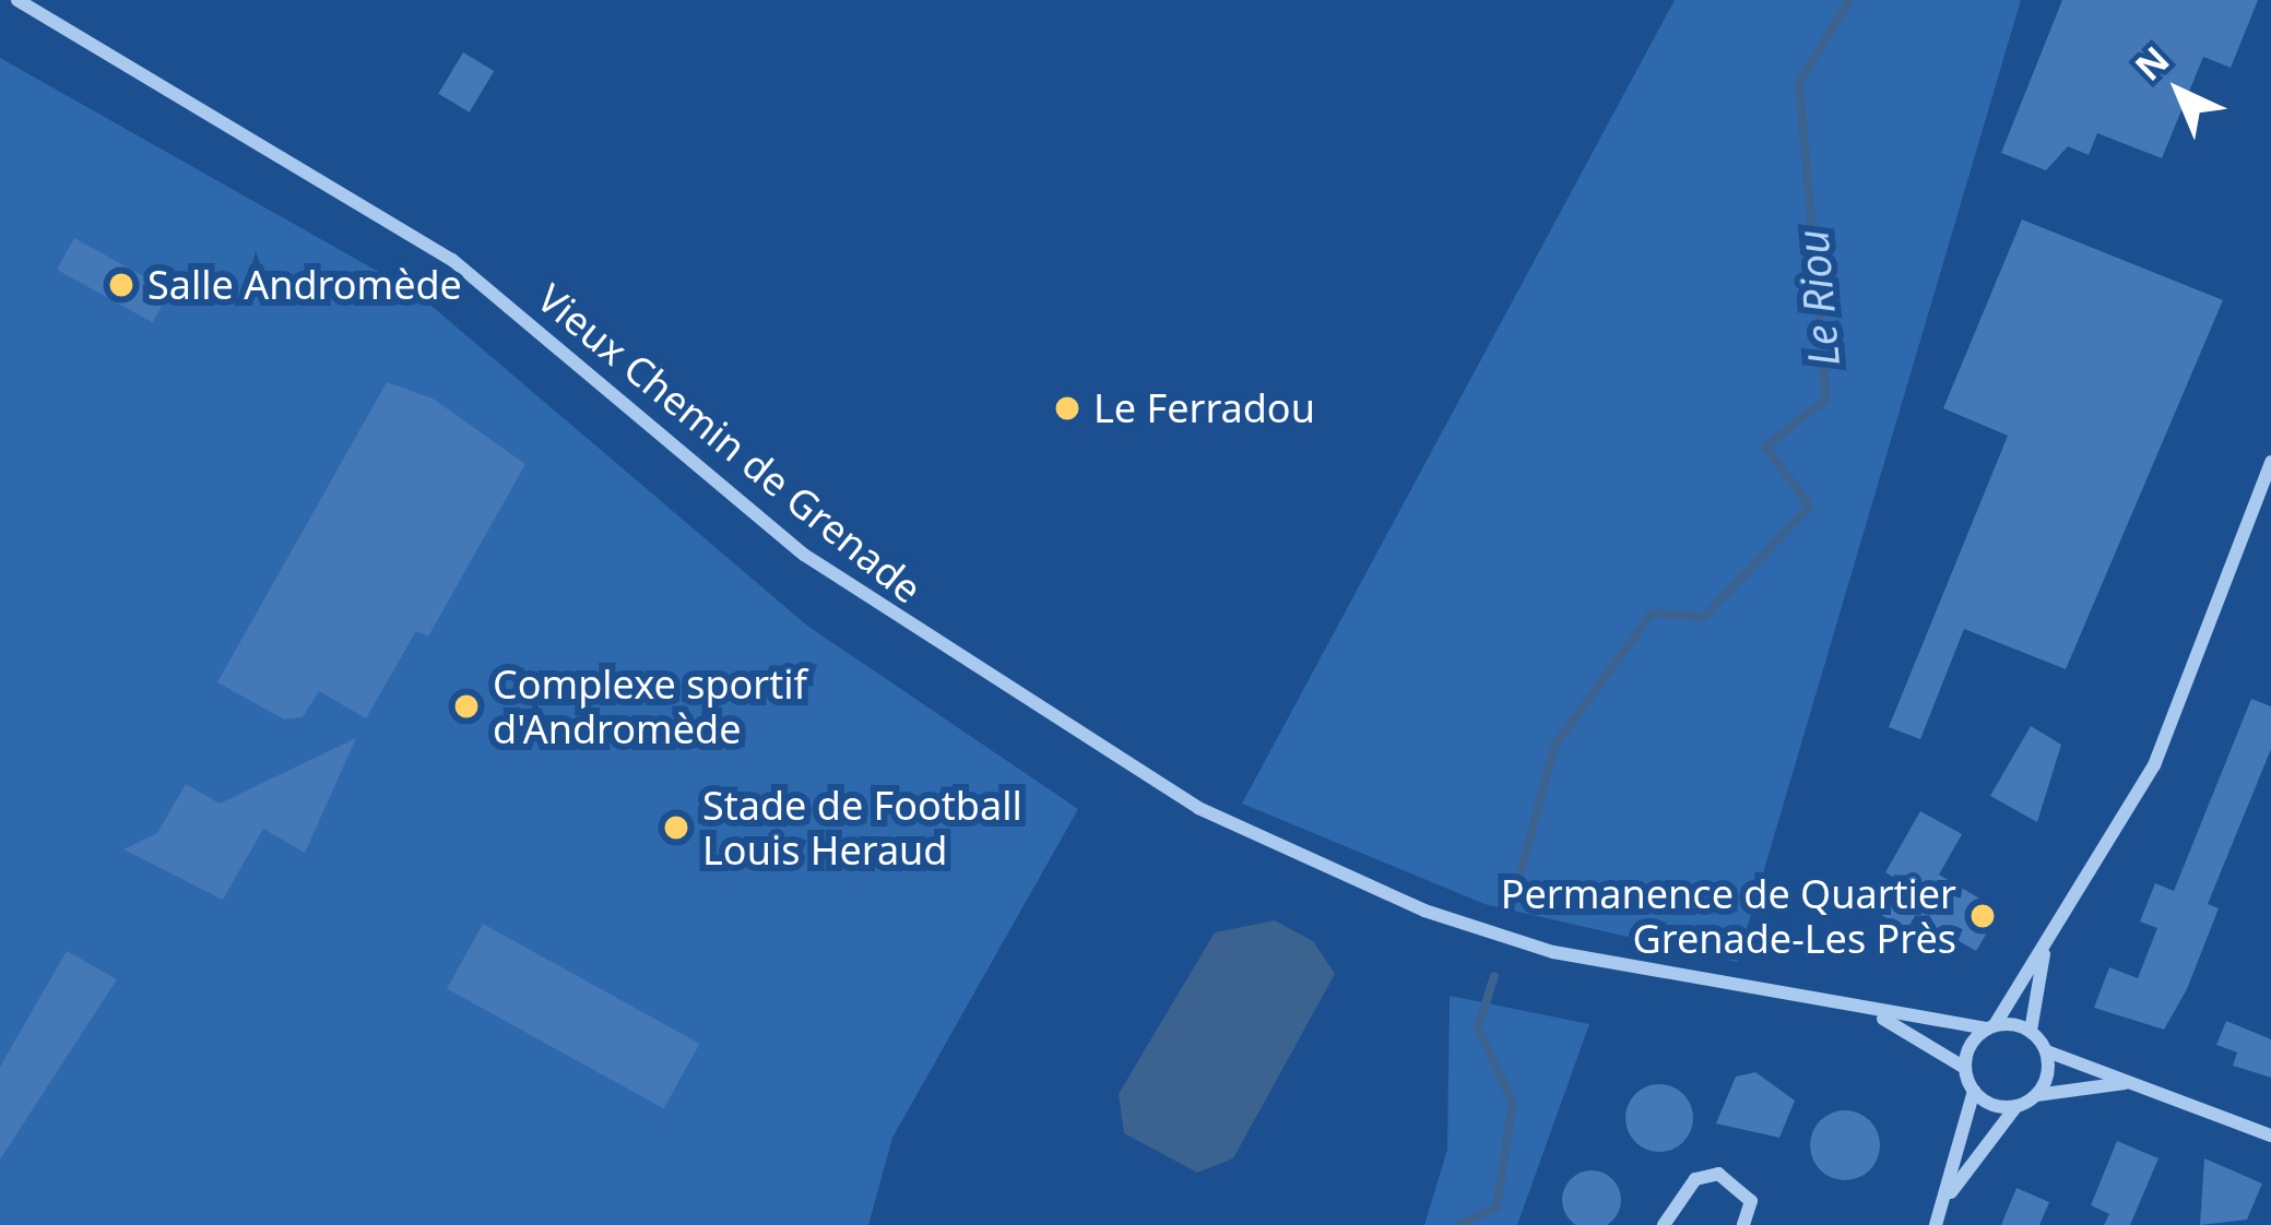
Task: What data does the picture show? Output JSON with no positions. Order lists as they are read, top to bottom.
{
  "streets": {
    "street": ["Vieux Chemin de Grenade"]
  },
  "water": ["Le Riou"],
  "places": [
    "Salle Andromède",
    "Le Ferradou",
    "Complexe sportif d'Andromède",
    "Stade de Football Louis Heraud",
    "Permanence de Quartier Grenade-Les Près"
  ],
  "north": "top left"
}
